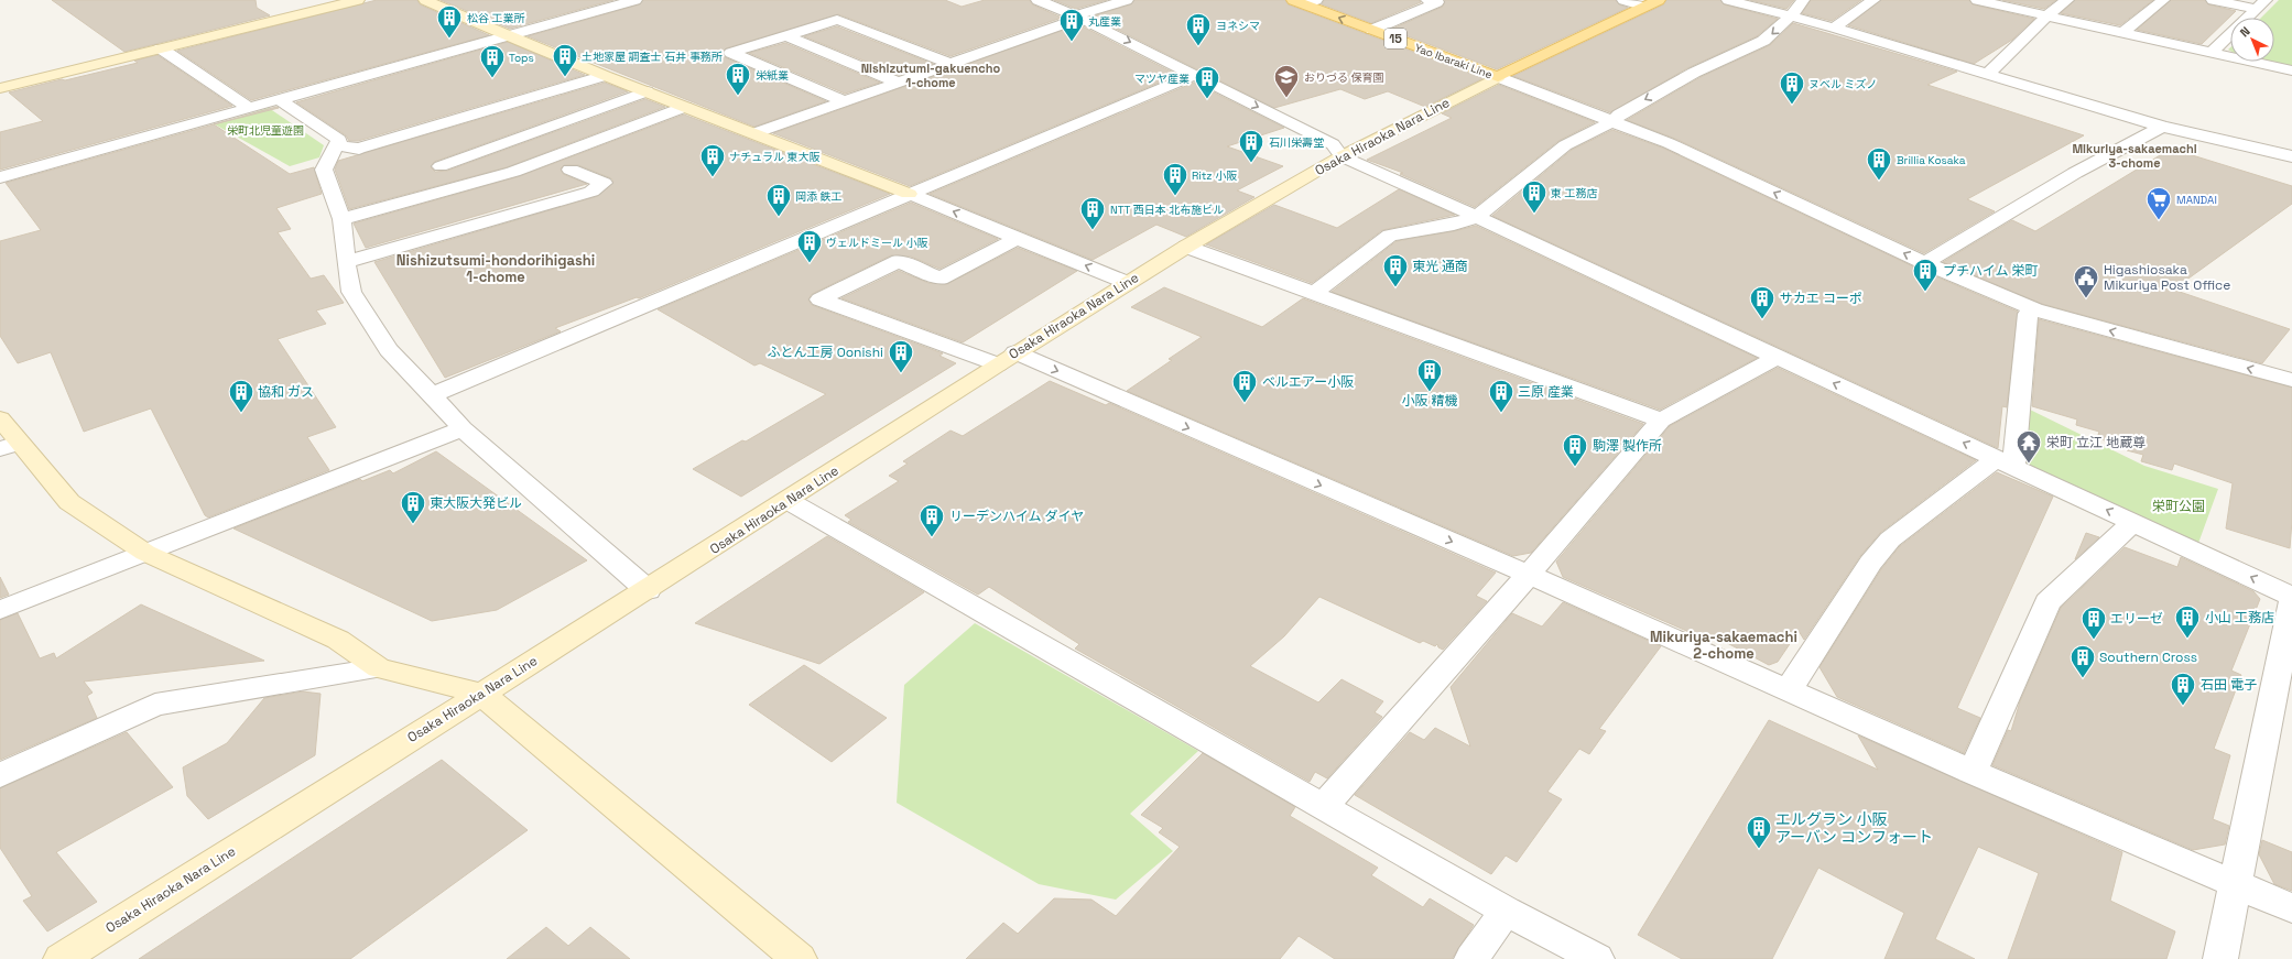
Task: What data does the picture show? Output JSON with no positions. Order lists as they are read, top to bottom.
{
  "streets": {
    "main road": ["15", "Yao Ibaraki Line"],
    "street": ["Osaka Hiraoka Nara Line"]
  },
  "crossings": [
    ["Yao Ibaraki Line", "Osaka Hiraoka Nara Line"]
  ],
  "districts": [
    "Nishizutumi-gakuencho 1-chome",
    "Mikuriya-sakaemachi 3-chome",
    "Nishizutsumi-hondorihigashi 1-chome",
    "Mikuriya-sakaemachi 2-chome"
  ],
  "parks": ["栄町北児童遊園", "栄町公園"],
  "places": {
    "building": [
      "松谷 工業所",
      "丸産業",
      "ヨネシマ",
      "土地家屋 調査士 石井 事務所",
      "Tops",
      "栄紙業",
      "マツヤ産業",
      "ヌベル ミズノ",
      "石川栄壽堂",
      "ナチュラル 東大阪",
      "Brillia Kosaka",
      "Ritz 小阪",
      "東 工務店",
      "岡添 鉄工",
      "NTT 西日本 北布施ビル",
      "ヴェルドミール 小阪",
      "東光 通商",
      "プチハイム 栄町",
      "サカエ コーポ",
      "ふとん工房 Oonishi",
      "小阪 精機",
      "ベルエアー小阪",
      "協和 ガス",
      "三原 産業",
      "駒澤 製作所",
      "東大阪大発ビル",
      "リーデンハイム ダイヤ",
      "小山 工務店",
      "エリーゼ",
      "Southern Cross",
      "石田 電子",
      "エルグラン 小阪 アーバン コンフォート"
    ],
    "school or university": ["おりづる 保育園"],
    "supermarket": ["MANDAI"],
    "public building": ["Higashiosaka Mikuriya Post Office"],
    "temple": ["栄町 立江 地蔵尊"]
  },
  "north": "top left"
}
